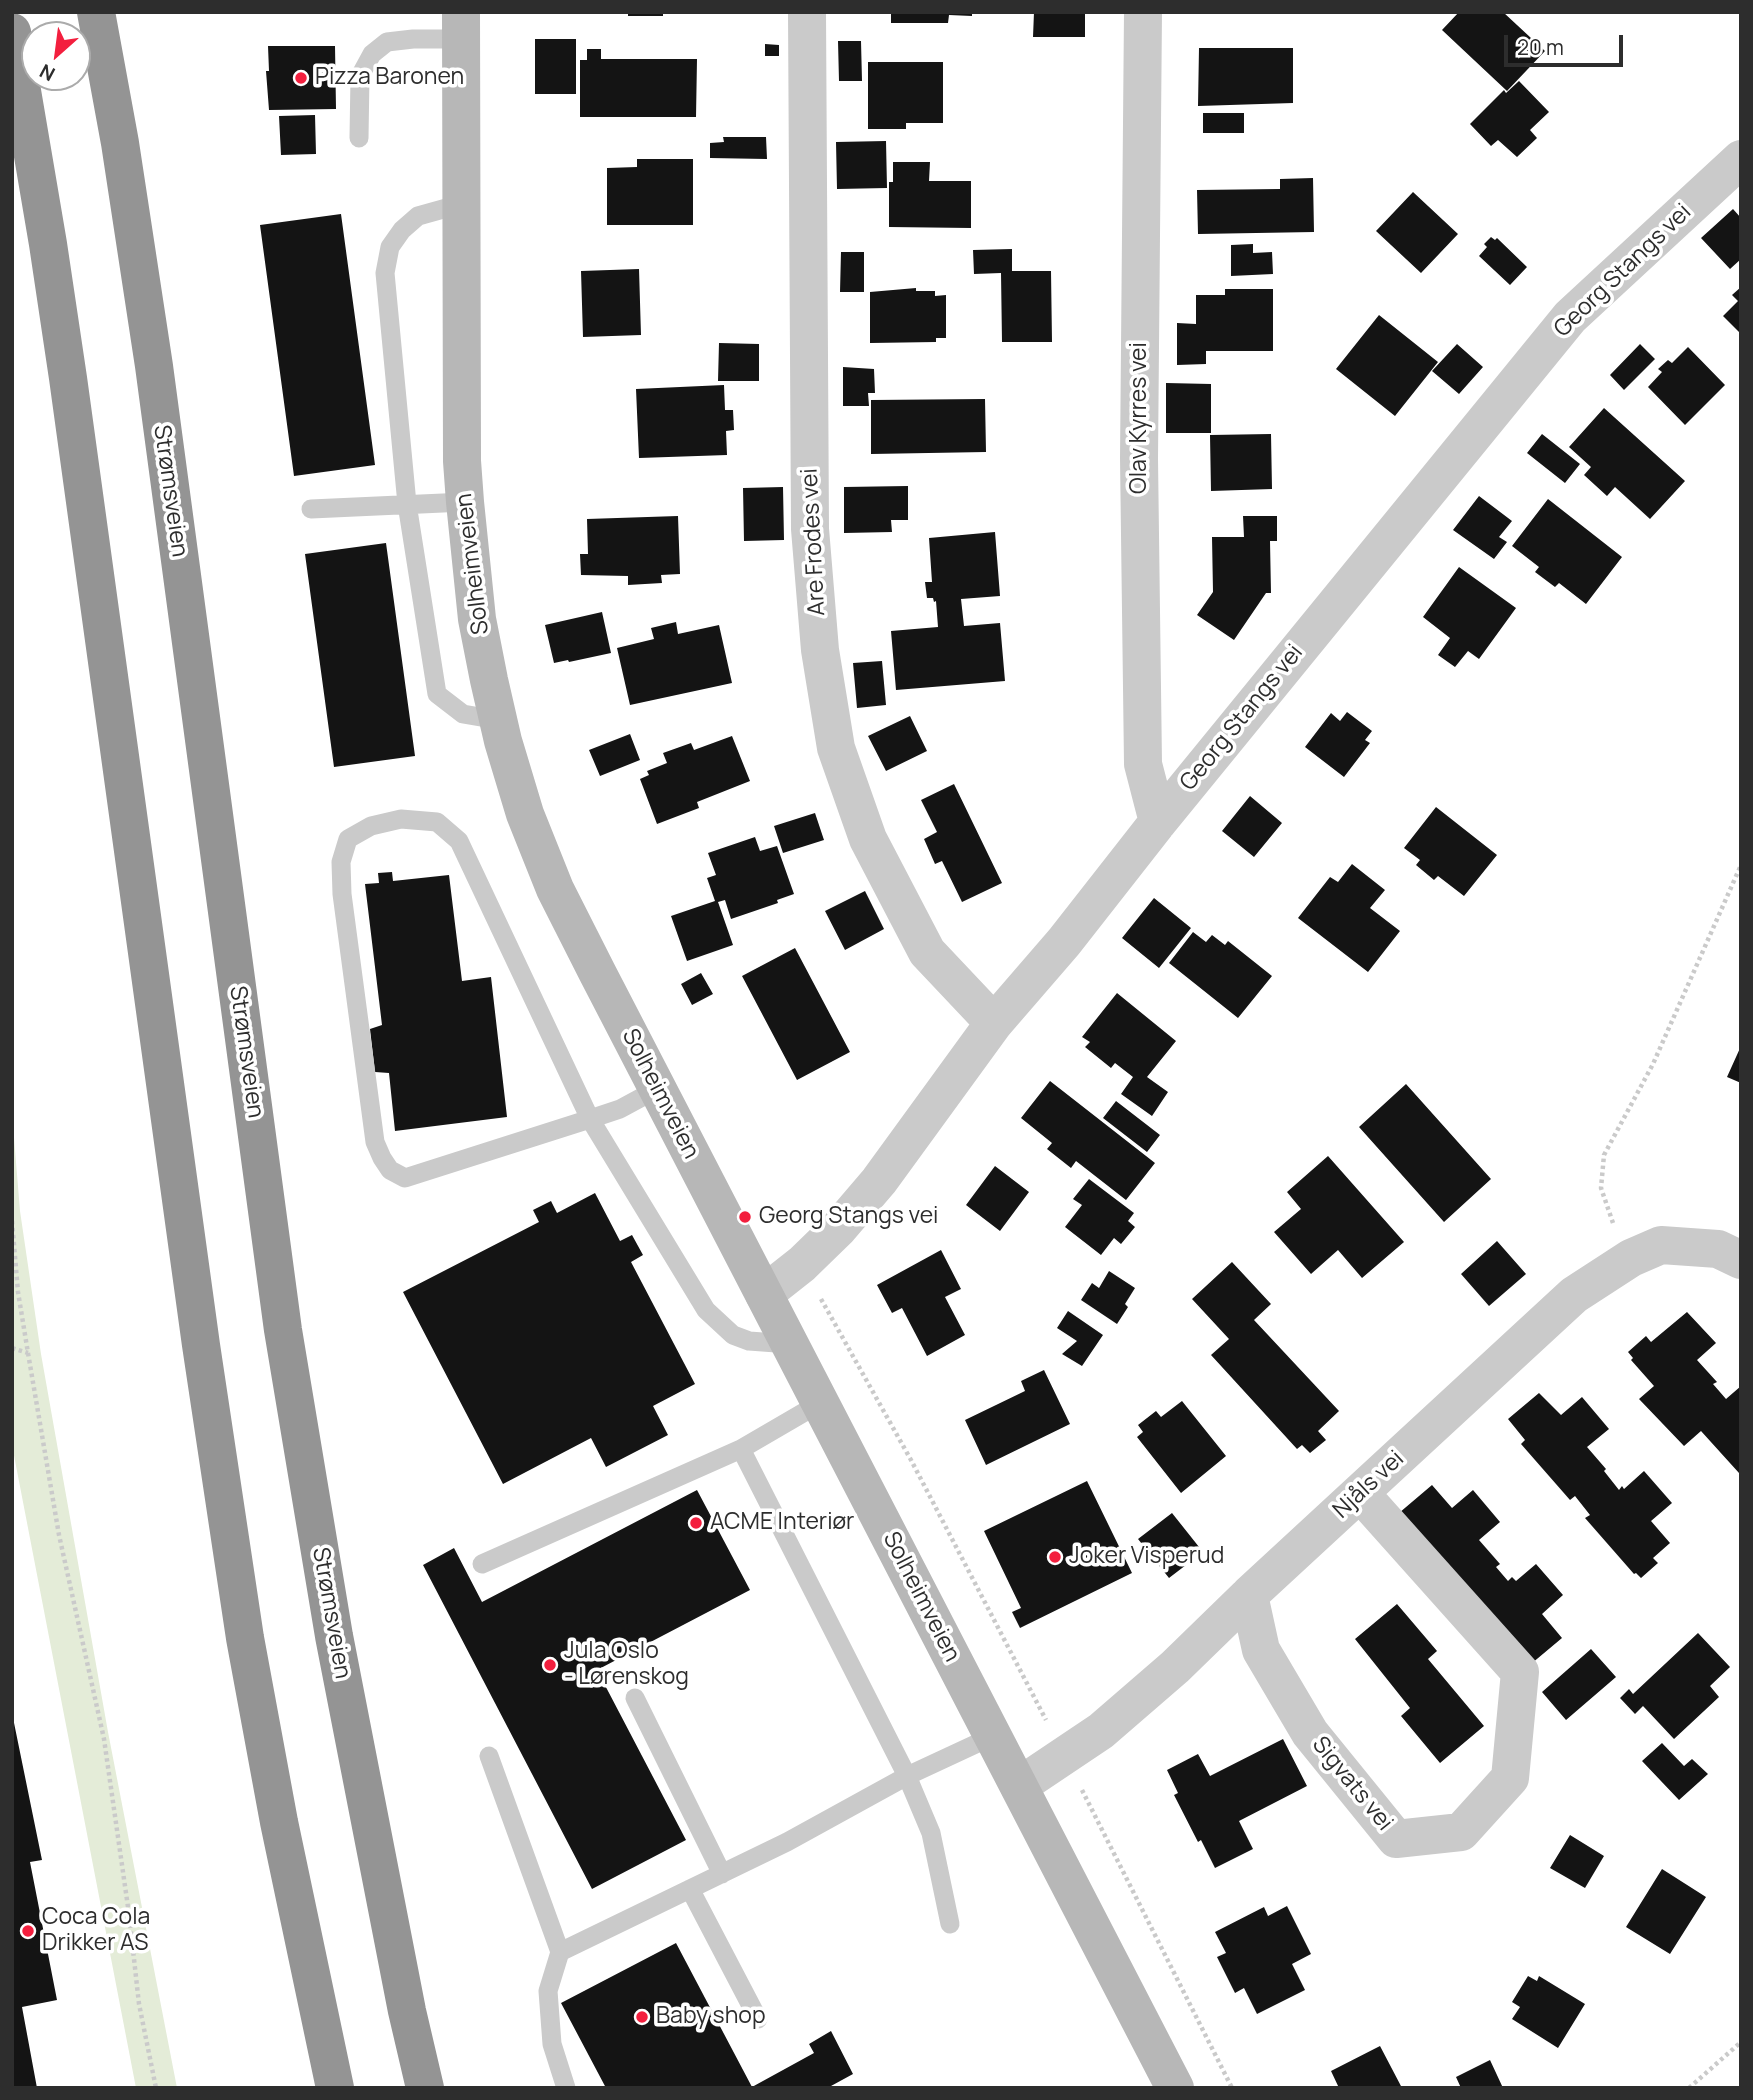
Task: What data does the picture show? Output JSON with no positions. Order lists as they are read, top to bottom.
{
  "streets": {
    "highway": ["Strømsveien"],
    "main road": ["Solheimveien"],
    "street": [
      "Georg Stangs vei",
      "Olav Kyrres vei",
      "Are Frodes vei",
      "Njåls vei",
      "Sigvats vei"
    ]
  },
  "crossings": [
    ["Georg Stangs vei", "Olav Kyrres vei"],
    ["Georg Stangs vei", "Are Frodes vei"],
    ["Georg Stangs vei", "Solheimveien"],
    ["Solheimveien", "Njåls vei"],
    ["Njåls vei", "Sigvats vei"]
  ],
  "places": [
    "Pizza Baronen",
    "Georg Stangs vei",
    "ACME Interiør",
    "Joker Visperud",
    "Jula Oslo - Lørenskog",
    "Coca Cola Drikker AS",
    "Baby shop"
  ],
  "scale_bar": "20 m",
  "north": "bottom left"
}
